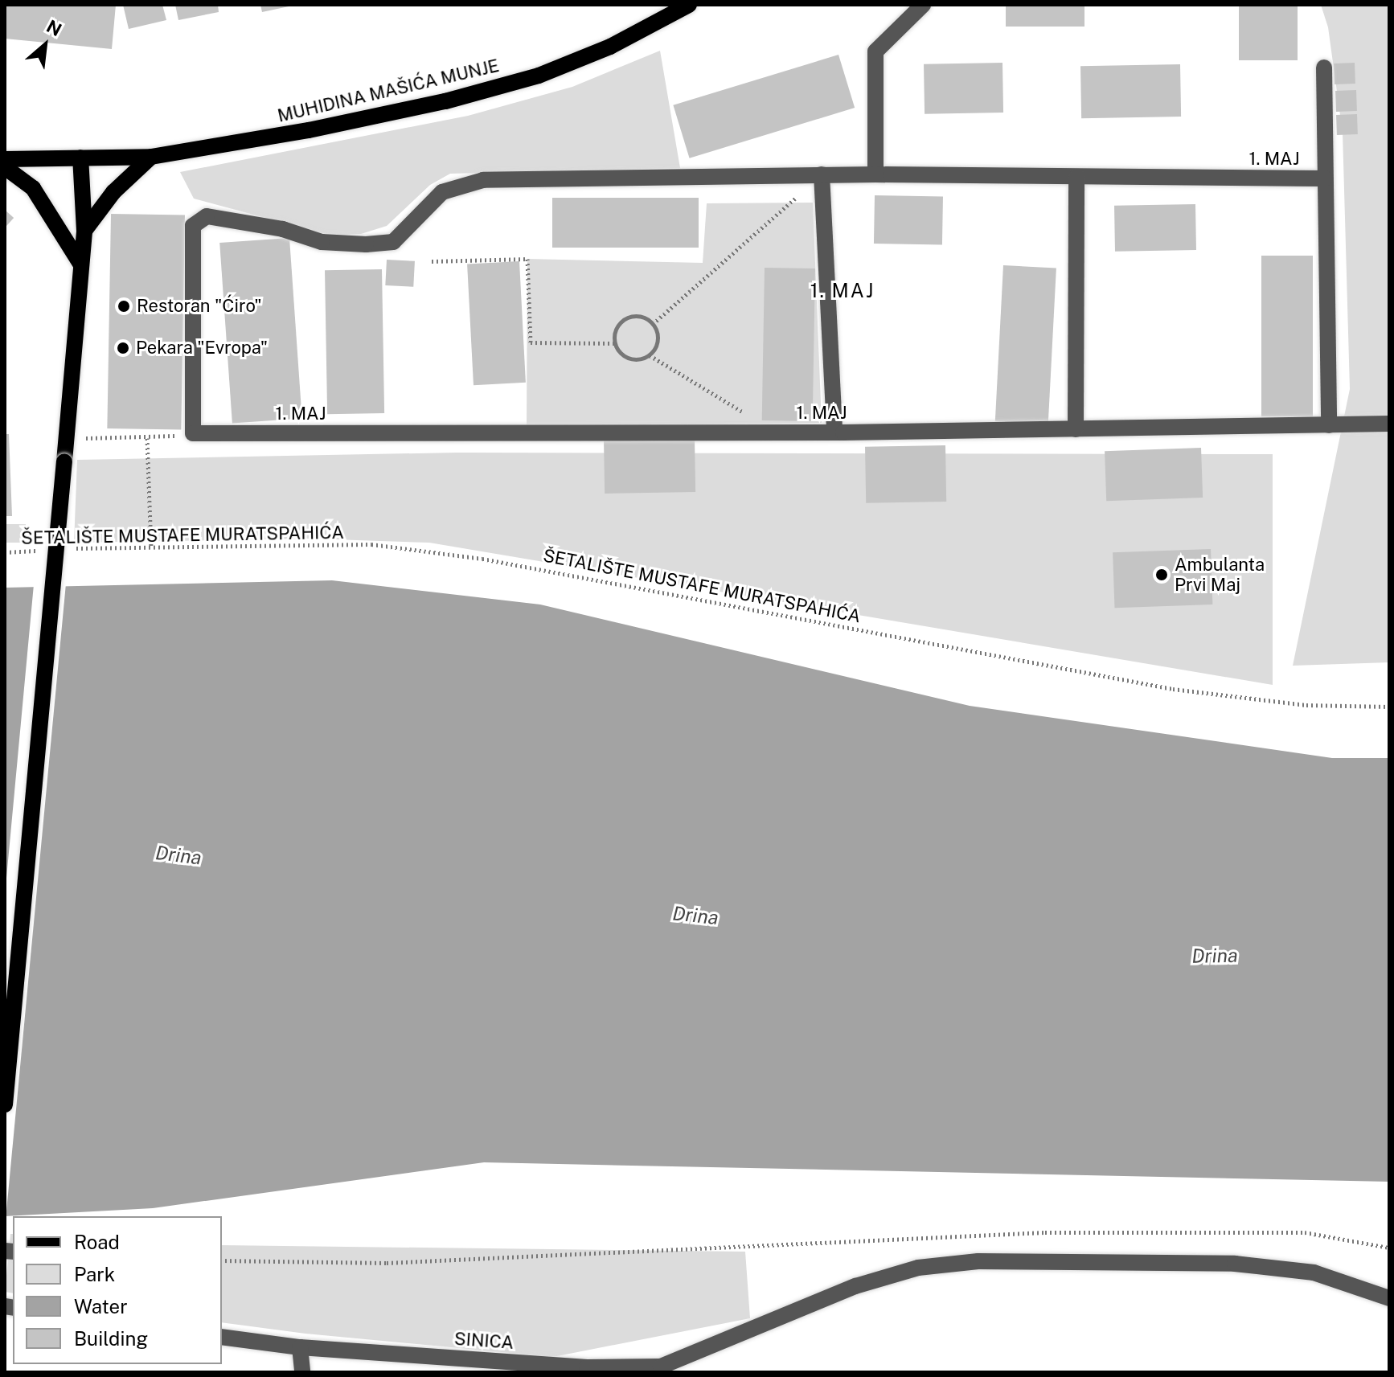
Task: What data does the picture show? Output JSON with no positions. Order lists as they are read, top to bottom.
{
  "streets": {
    "main road": ["MUHIDINA MAŠIĆA MUNJE"],
    "street": ["1. MAJ", "SINICA"],
    "path": ["ŠETALIŠTE MUSTAFE MURATSPAHIĆA"]
  },
  "districts": ["1. MAJ"],
  "water": ["Drina"],
  "places": ["Restoran \"Ćiro\"", "Pekara \"Evropa\"", "Ambulanta Prvi Maj"],
  "legend": [
    "Road",
    "Park",
    "Water",
    "Building"
  ],
  "north": "top right"
}
